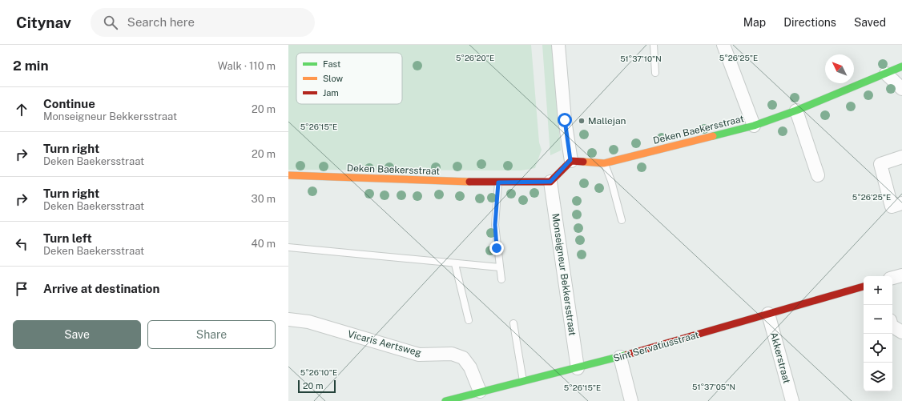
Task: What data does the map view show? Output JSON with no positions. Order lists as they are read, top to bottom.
{
  "streets": {
    "street": [
      "Deken Baekersstraat",
      "Monseigneur Bekkersstraat",
      "Vicaris Aertsweg",
      "Sint Servatiusstraat",
      "Akkerstraat"
    ]
  },
  "crossings": [
    ["Deken Baekersstraat", "Monseigneur Bekkersstraat"],
    ["Monseigneur Bekkersstraat", "Sint Servatiusstraat"],
    ["Vicaris Aertsweg", "Sint Servatiusstraat"],
    ["Sint Servatiusstraat", "Akkerstraat"]
  ],
  "places": ["Mallejan"],
  "legend": ["Fast", "Slow", "Jam"],
  "scale_bar": "20 m",
  "north": "top left",
  "page": {
    "header": "Citynav",
    "search": "Search here",
    "nav": ["Map", "Directions", "Saved"],
    "heading": ["2 min", "Walk · 110 m"],
    "list": [
      ["Continue", "Monseigneur Bekkersstraat", "20 m"],
      ["Turn right", "Deken Baekersstraat", "20 m"],
      ["Turn right", "Deken Baekersstraat", "30 m"],
      ["Turn left", "Deken Baekersstraat", "40 m"],
      "Arrive at destination"
    ],
    "map_buttons": ["+", "−"],
    "buttons": ["Save", "Share"],
    "scale": "20 m"
  },
  "coordinates": [
    "5°26'20\"E",
    "5°26'25\"E",
    "51°37'10\"N",
    "5°26'15\"E",
    "5°26'10\"E",
    "51°37'05\"N"
  ]
}
